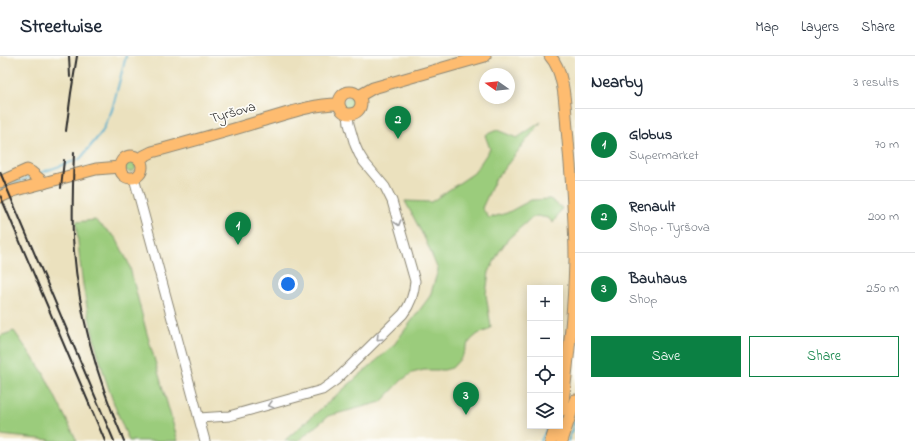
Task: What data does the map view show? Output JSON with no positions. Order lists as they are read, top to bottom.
{
  "streets": {
    "main road": ["Tyršova"]
  },
  "north": "left",
  "page": {
    "header": "Streetwise",
    "nav": ["Map", "Layers", "Share"],
    "heading": ["Nearby", "3 results"],
    "pins": ["2", "1", "3"],
    "list": [
      {
        "mark": "1",
        "name": "Globus",
        "note": "Supermarket",
        "value": "70 m"
      },
      {
        "mark": "2",
        "name": "Renault",
        "note": "Shop · Tyršova",
        "value": "200 m"
      },
      {
        "mark": "3",
        "name": "Bauhaus",
        "note": "Shop",
        "value": "250 m"
      }
    ],
    "map_buttons": ["+", "−"],
    "buttons": ["Save", "Share"]
  }
}
